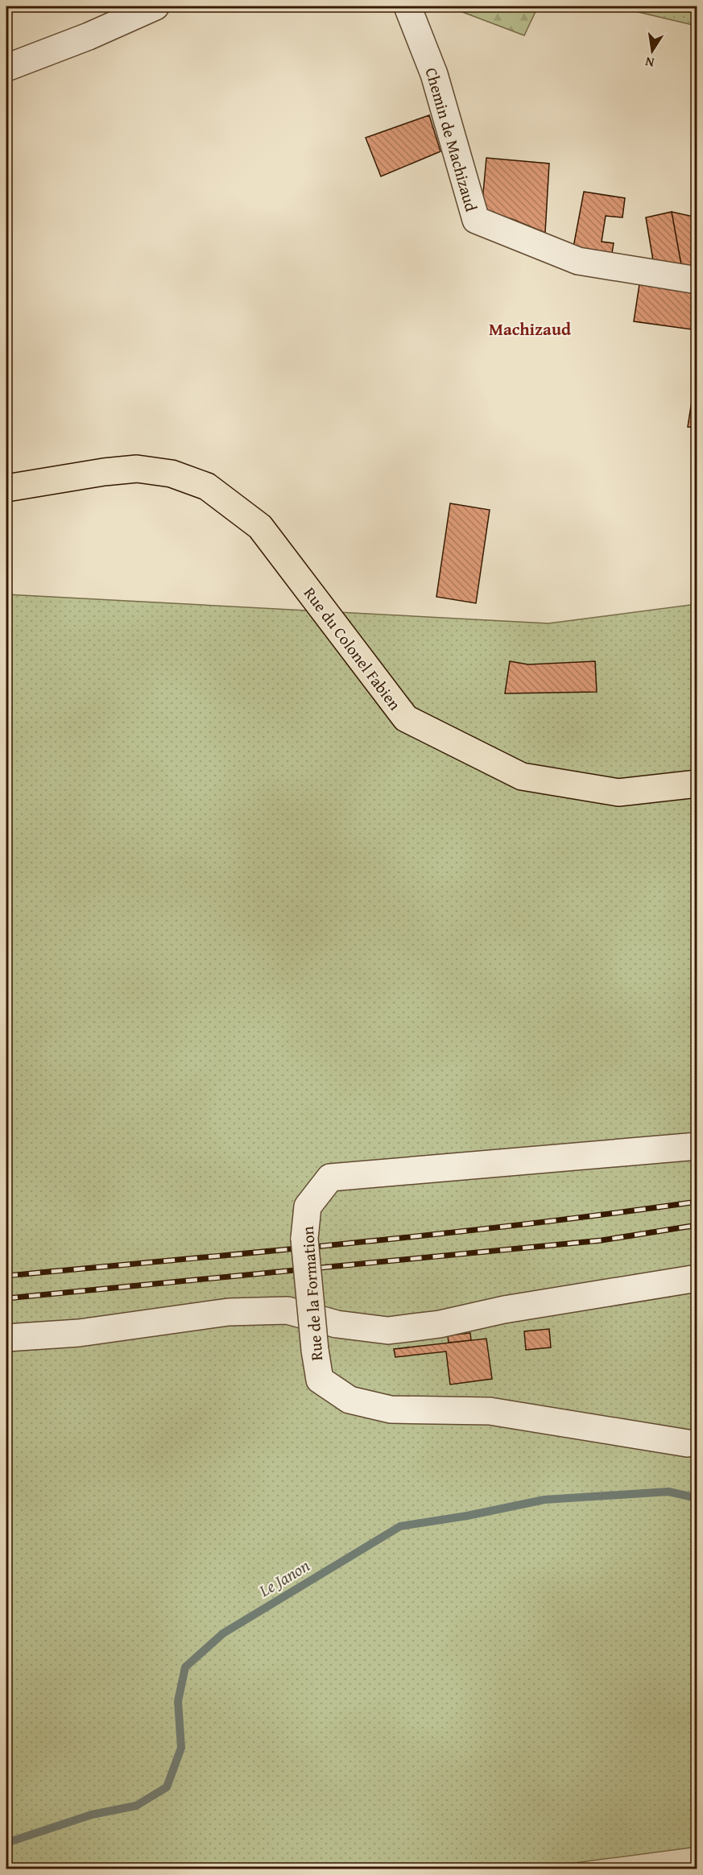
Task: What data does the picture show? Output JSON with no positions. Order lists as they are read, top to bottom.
{
  "streets": {
    "main road": ["Rue du Colonel Fabien"],
    "street": ["Chemin de Machizaud", "Rue de la Formation"]
  },
  "districts": ["Machizaud"],
  "water": ["Le Janon"],
  "north": "bottom"
}
